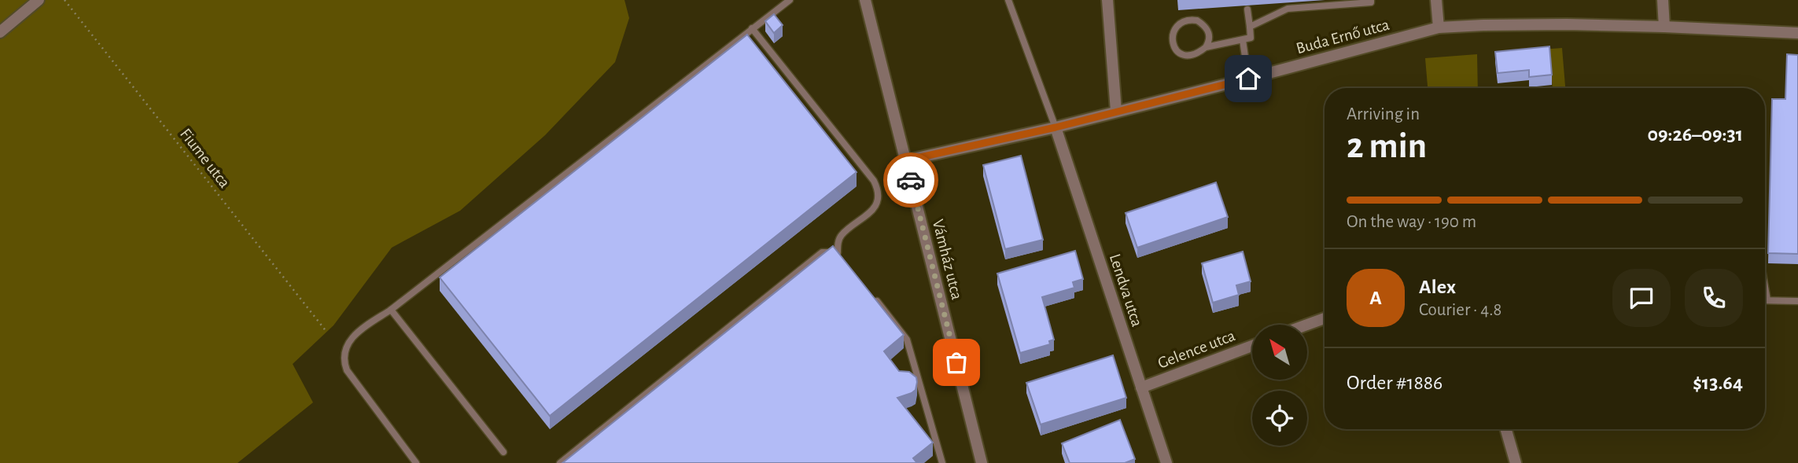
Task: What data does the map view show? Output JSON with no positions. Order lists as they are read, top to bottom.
{
  "streets": {
    "street": [
      "Buda Ernő utca",
      "Vámház utca",
      "Lendva utca",
      "Gelence utca"
    ],
    "path": ["Fiume utca"]
  },
  "crossings": [
    ["Buda Ernő utca", "Vámház utca"],
    ["Buda Ernő utca", "Lendva utca"],
    ["Lendva utca", "Gelence utca"]
  ],
  "north": "top left",
  "page": {
    "heading": ["2 min", "Arriving in", "09:26–09:31"],
    "panel": [
      "Alex",
      "Courier · 4.8",
      "Order #1886",
      "$13.64"
    ],
    "bar": "On the way · 190 m",
    "round": "A"
  }
}
